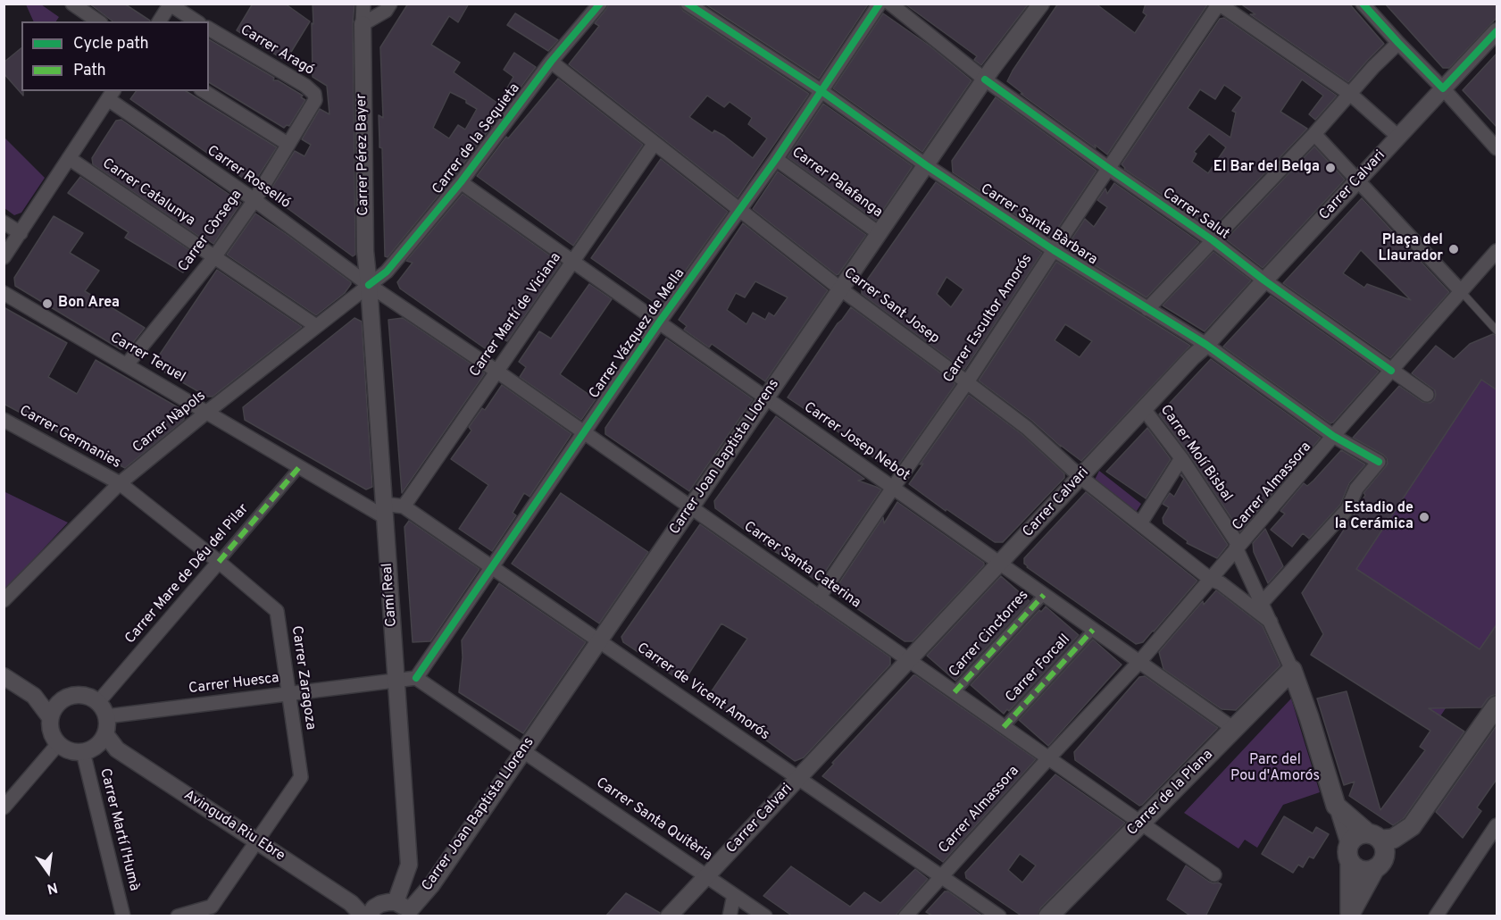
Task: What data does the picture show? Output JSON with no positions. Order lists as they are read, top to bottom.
{
  "streets": {
    "main road": ["Carrer de la Plana"],
    "street": [
      "Carrer Aragó",
      "Carrer de la Sequieta",
      "Carrer Pérez Bayer",
      "Carrer Rosselló",
      "Carrer Palafanga",
      "Carrer Calvari",
      "Carrer Catalunya",
      "Carrer Salut",
      "Carrer Santa Bàrbara",
      "Carrer Còrsega",
      "Carrer Sant Josep",
      "Carrer Martí de Viciana",
      "Carrer Escultor Amorós",
      "Carrer Vázquez de Mella",
      "Carrer Teruel",
      "Carrer Nàpols",
      "Carrer Germanies",
      "Carrer Josep Nebot",
      "Carrer Molí Bisbal",
      "Carrer Joan Baptista Llorens",
      "Carrer Almassora",
      "Carrer Santa Caterina",
      "Carrer Mare de Déu del Pilar",
      "Camí Real",
      "Carrer Cinctorres",
      "Carrer Forcall",
      "Carrer Zaragoza",
      "Carrer Huesca",
      "Carrer de Vicent Amorós",
      "Carrer Santa Quitèria",
      "Avinguda Riu Ebre",
      "Carrer Martí l'Humà"
    ]
  },
  "crossings": [
    ["Carrer Aragó", "Carrer Còrsega"],
    ["Carrer de la Sequieta", "Carrer Pérez Bayer"],
    ["Carrer de la Sequieta", "Carrer Rosselló"],
    ["Carrer de la Sequieta", "Carrer Sant Josep"],
    ["Carrer de la Sequieta", "Carrer Nàpols"],
    ["Carrer de la Sequieta", "Carrer Josep Nebot"],
    ["Carrer de la Sequieta", "Carrer Santa Caterina"],
    ["Carrer de la Sequieta", "Camí Real"],
    ["Carrer Pérez Bayer", "Carrer Rosselló"],
    ["Carrer Pérez Bayer", "Carrer Nàpols"],
    ["Carrer Pérez Bayer", "Carrer Santa Caterina"],
    ["Carrer Pérez Bayer", "Camí Real"],
    ["Carrer Rosselló", "Carrer Còrsega"],
    ["Carrer Rosselló", "Carrer Nàpols"],
    ["Carrer Rosselló", "Carrer Santa Caterina"],
    ["Carrer Rosselló", "Camí Real"],
    ["Carrer Palafanga", "Carrer Vázquez de Mella"],
    ["Carrer Palafanga", "Carrer Joan Baptista Llorens"],
    ["Carrer Calvari", "Carrer Salut"],
    ["Carrer Calvari", "Carrer Santa Bàrbara"],
    ["Carrer Calvari", "Carrer Sant Josep"],
    ["Carrer Calvari", "Carrer Josep Nebot"],
    ["Carrer Calvari", "Carrer Molí Bisbal"],
    ["Carrer Calvari", "Carrer Santa Caterina"],
    ["Carrer Calvari", "Carrer de Vicent Amorós"],
    ["Carrer Calvari", "Carrer Santa Quitèria"],
    ["Carrer Catalunya", "Carrer Còrsega"],
    ["Carrer Catalunya", "Carrer Nàpols"],
    ["Carrer Salut", "Carrer Escultor Amorós"],
    ["Carrer Salut", "Carrer Joan Baptista Llorens"],
    ["Carrer Salut", "Carrer Almassora"],
    ["Carrer Santa Bàrbara", "Carrer Escultor Amorós"],
    ["Carrer Santa Bàrbara", "Carrer Vázquez de Mella"],
    ["Carrer Santa Bàrbara", "Carrer Molí Bisbal"],
    ["Carrer Santa Bàrbara", "Carrer Joan Baptista Llorens"],
    ["Carrer Santa Bàrbara", "Carrer Almassora"],
    ["Carrer Còrsega", "Carrer Teruel"],
    ["Carrer Sant Josep", "Carrer Martí de Viciana"],
    ["Carrer Sant Josep", "Carrer Escultor Amorós"],
    ["Carrer Sant Josep", "Carrer Vázquez de Mella"],
    ["Carrer Sant Josep", "Carrer Joan Baptista Llorens"],
    ["Carrer Sant Josep", "Carrer Almassora"],
    ["Carrer Martí de Viciana", "Carrer Josep Nebot"],
    ["Carrer Martí de Viciana", "Carrer Santa Caterina"],
    ["Carrer Martí de Viciana", "Carrer de Vicent Amorós"],
    ["Carrer Escultor Amorós", "Carrer Josep Nebot"],
    ["Carrer Escultor Amorós", "Carrer Santa Caterina"],
    ["Carrer Vázquez de Mella", "Carrer Josep Nebot"],
    ["Carrer Vázquez de Mella", "Carrer Santa Caterina"],
    ["Carrer Vázquez de Mella", "Carrer Huesca"],
    ["Carrer Vázquez de Mella", "Carrer de Vicent Amorós"],
    ["Carrer Vázquez de Mella", "Carrer Santa Quitèria"],
    ["Carrer Teruel", "Carrer Nàpols"],
    ["Carrer Teruel", "Carrer Mare de Déu del Pilar"],
    ["Carrer Teruel", "Camí Real"],
    ["Carrer Teruel", "Carrer de Vicent Amorós"],
    ["Carrer Nàpols", "Carrer Germanies"],
    ["Carrer Nàpols", "Carrer Santa Caterina"],
    ["Carrer Nàpols", "Camí Real"],
    ["Carrer Nàpols", "Carrer Zaragoza"],
    ["Carrer Germanies", "Carrer Zaragoza"],
    ["Carrer Josep Nebot", "Carrer Joan Baptista Llorens"],
    ["Carrer Josep Nebot", "Carrer Almassora"],
    ["Carrer Josep Nebot", "Carrer Cinctorres"],
    ["Carrer Josep Nebot", "Carrer Forcall"],
    ["Carrer Josep Nebot", "Carrer de la Plana"],
    ["Carrer Molí Bisbal", "Carrer Almassora"],
    ["Carrer Molí Bisbal", "Carrer de la Plana"],
    ["Carrer Joan Baptista Llorens", "Carrer Santa Caterina"],
    ["Carrer Joan Baptista Llorens", "Camí Real"],
    ["Carrer Joan Baptista Llorens", "Carrer de Vicent Amorós"],
    ["Carrer Joan Baptista Llorens", "Carrer Santa Quitèria"],
    ["Carrer Almassora", "Carrer Santa Caterina"],
    ["Carrer Almassora", "Carrer de Vicent Amorós"],
    ["Carrer Santa Caterina", "Camí Real"],
    ["Carrer Santa Caterina", "Carrer Cinctorres"],
    ["Carrer Santa Caterina", "Carrer Forcall"],
    ["Carrer Santa Caterina", "Carrer de la Plana"],
    ["Carrer Mare de Déu del Pilar", "Carrer Zaragoza"],
    ["Carrer Mare de Déu del Pilar", "Carrer Huesca"],
    ["Carrer Mare de Déu del Pilar", "Avinguda Riu Ebre"],
    ["Carrer Mare de Déu del Pilar", "Carrer Martí l'Humà"],
    ["Camí Real", "Carrer Huesca"],
    ["Camí Real", "Carrer de Vicent Amorós"],
    ["Carrer Zaragoza", "Carrer Huesca"],
    ["Carrer Zaragoza", "Avinguda Riu Ebre"],
    ["Carrer Huesca", "Carrer Santa Quitèria"],
    ["Carrer Huesca", "Avinguda Riu Ebre"],
    ["Carrer Huesca", "Carrer Martí l'Humà"],
    ["Avinguda Riu Ebre", "Carrer Martí l'Humà"]
  ],
  "parks": ["Parc del Pou d'Amorós"],
  "places": [
    "El Bar del Belga",
    "Plaça del Llaurador",
    "Bon Area",
    "Estadio de la Cerámica"
  ],
  "legend": ["Cycle path", "Path"],
  "north": "bottom"
}
